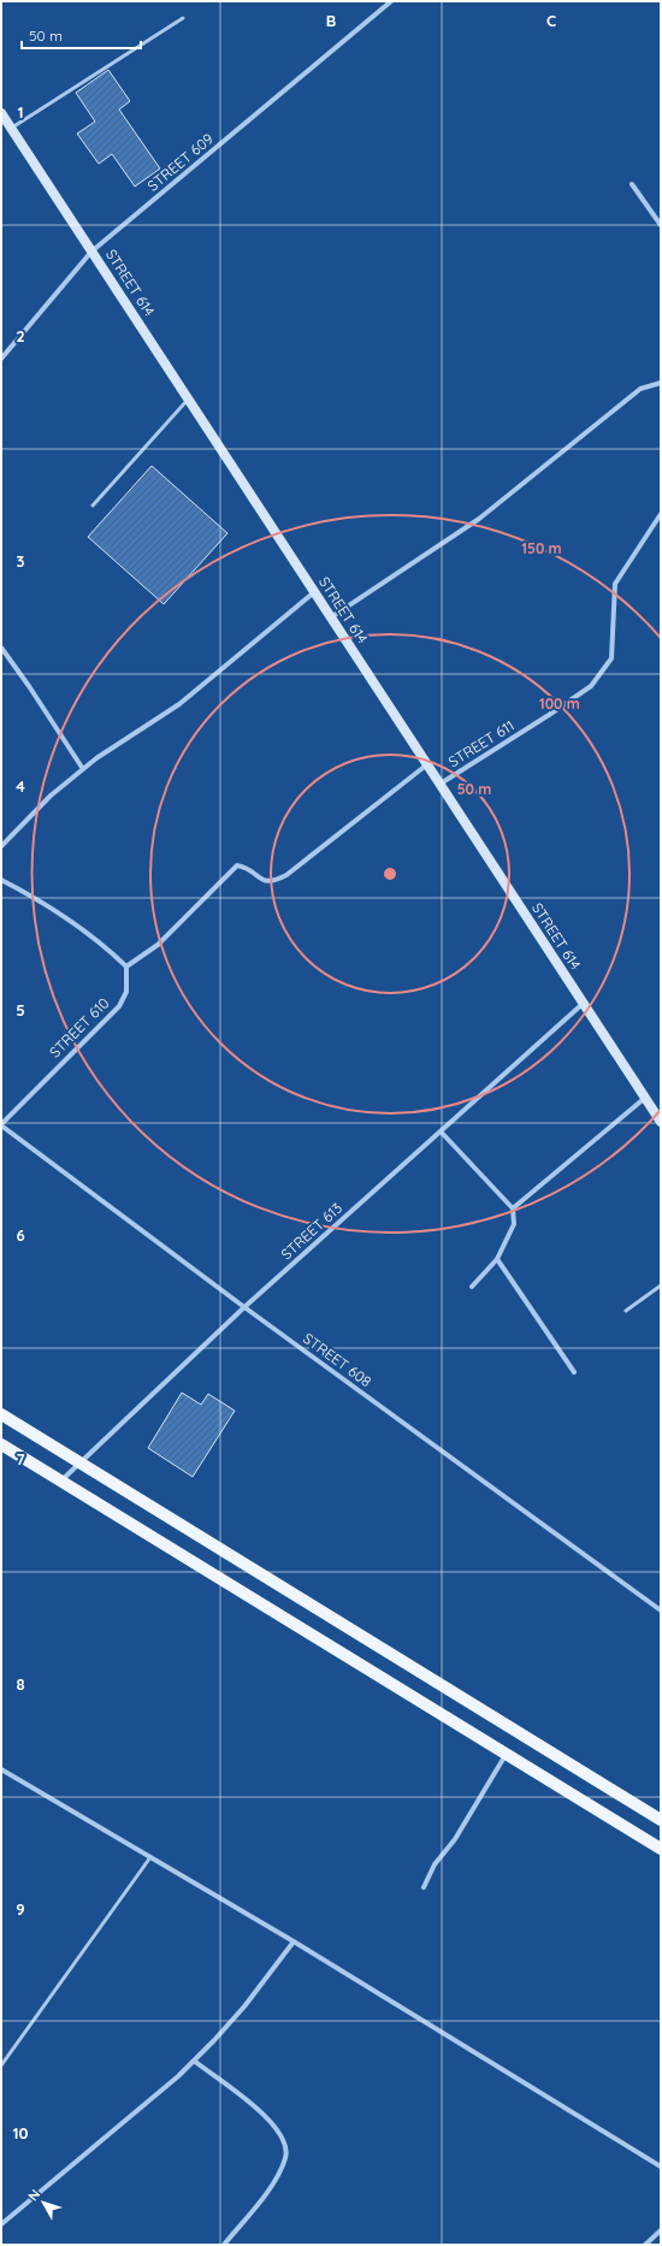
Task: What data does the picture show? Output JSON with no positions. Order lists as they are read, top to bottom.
{
  "streets": {
    "street": [
      "STREET 609",
      "STREET 614",
      "STREET 611",
      "STREET 610",
      "STREET 613",
      "STREET 608"
    ]
  },
  "crossings": [
    ["STREET 609", "STREET 614"],
    ["STREET 614", "STREET 611"],
    ["STREET 614", "STREET 613"],
    ["STREET 610", "STREET 608"],
    ["STREET 613", "STREET 608"]
  ],
  "scale_bar": "50 m",
  "north": "top left",
  "grid": {
    "columns": ["B", "C"],
    "rows": [
      "1",
      "2",
      "3",
      "4",
      "5",
      "6",
      "7",
      "8",
      "9",
      "10"
    ]
  },
  "rings": ["150 m", "100 m", "50 m"]
}
